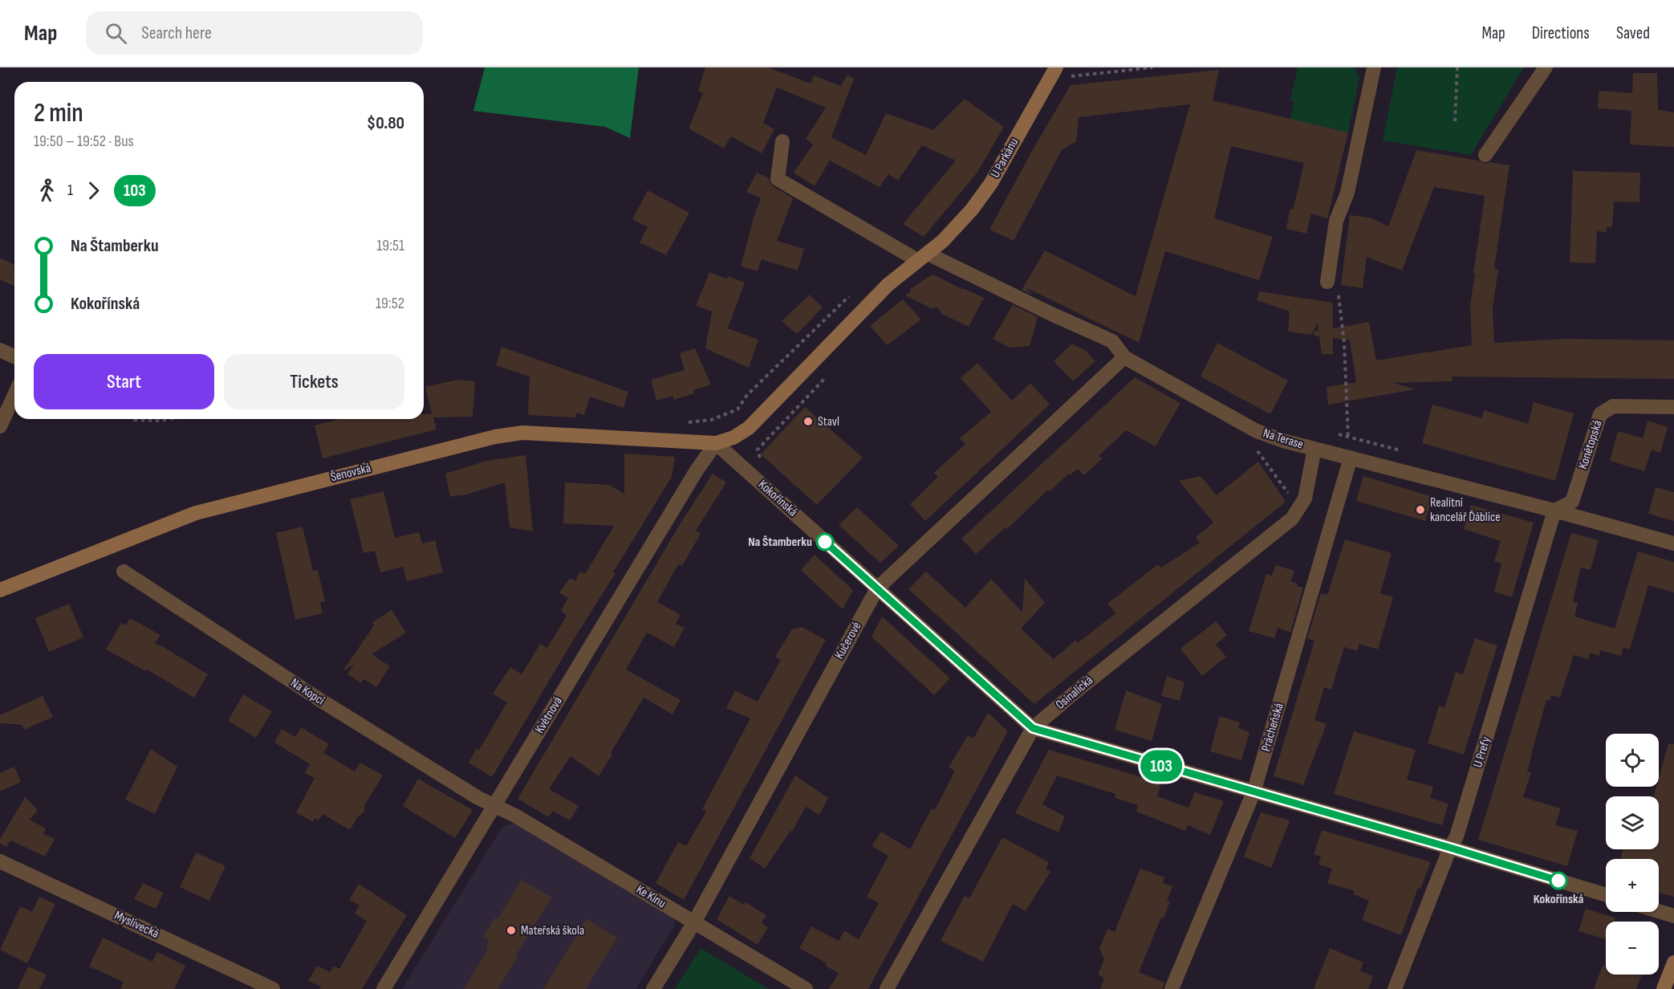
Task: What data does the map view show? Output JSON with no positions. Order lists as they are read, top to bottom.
{
  "streets": {
    "street": [
      "U Parkánu",
      "Na Terase",
      "Konětopská",
      "Šenovská",
      "Kokořínská",
      "Kučerové",
      "Na Kopci",
      "Osinalická",
      "Květnová",
      "Prácheňská",
      "U Prefy",
      "Ke Kinu",
      "Myslivecká"
    ]
  },
  "crossings": [
    ["U Parkánu", "Na Terase"],
    ["Na Terase", "Konětopská"],
    ["Na Terase", "Kučerové"],
    ["Na Terase", "Osinalická"],
    ["Na Terase", "Prácheňská"],
    ["Na Terase", "U Prefy"],
    ["Konětopská", "U Prefy"],
    ["Šenovská", "Kokořínská"],
    ["Šenovská", "Květnová"],
    ["Kokořínská", "Kučerové"],
    ["Kokořínská", "Osinalická"],
    ["Kokořínská", "Květnová"],
    ["Kokořínská", "Prácheňská"],
    ["Kokořínská", "U Prefy"],
    ["Kučerové", "Ke Kinu"],
    ["Na Kopci", "Květnová"],
    ["Na Kopci", "Ke Kinu"],
    ["Květnová", "Ke Kinu"]
  ],
  "places": [
    "Stavl",
    "Realitní kancelář Ďáblice",
    "Na Štamberku",
    "Kokořínská",
    "Mateřská škola"
  ],
  "lines": ["bus line 103"],
  "page": {
    "header": "Map",
    "search": "Search here",
    "nav": ["Map", "Directions", "Saved"],
    "on_map": "103",
    "heading": ["2 min", "19:50 – 19:52 · Bus", "$0.80"],
    "legs": ["1", "103"],
    "list": [
      {
        "name": "Na Štamberku",
        "value": "19:51"
      },
      {
        "name": "Kokořínská",
        "value": "19:52"
      }
    ],
    "buttons": ["Start", "Tickets"],
    "map_buttons": ["+", "−"]
  }
}
